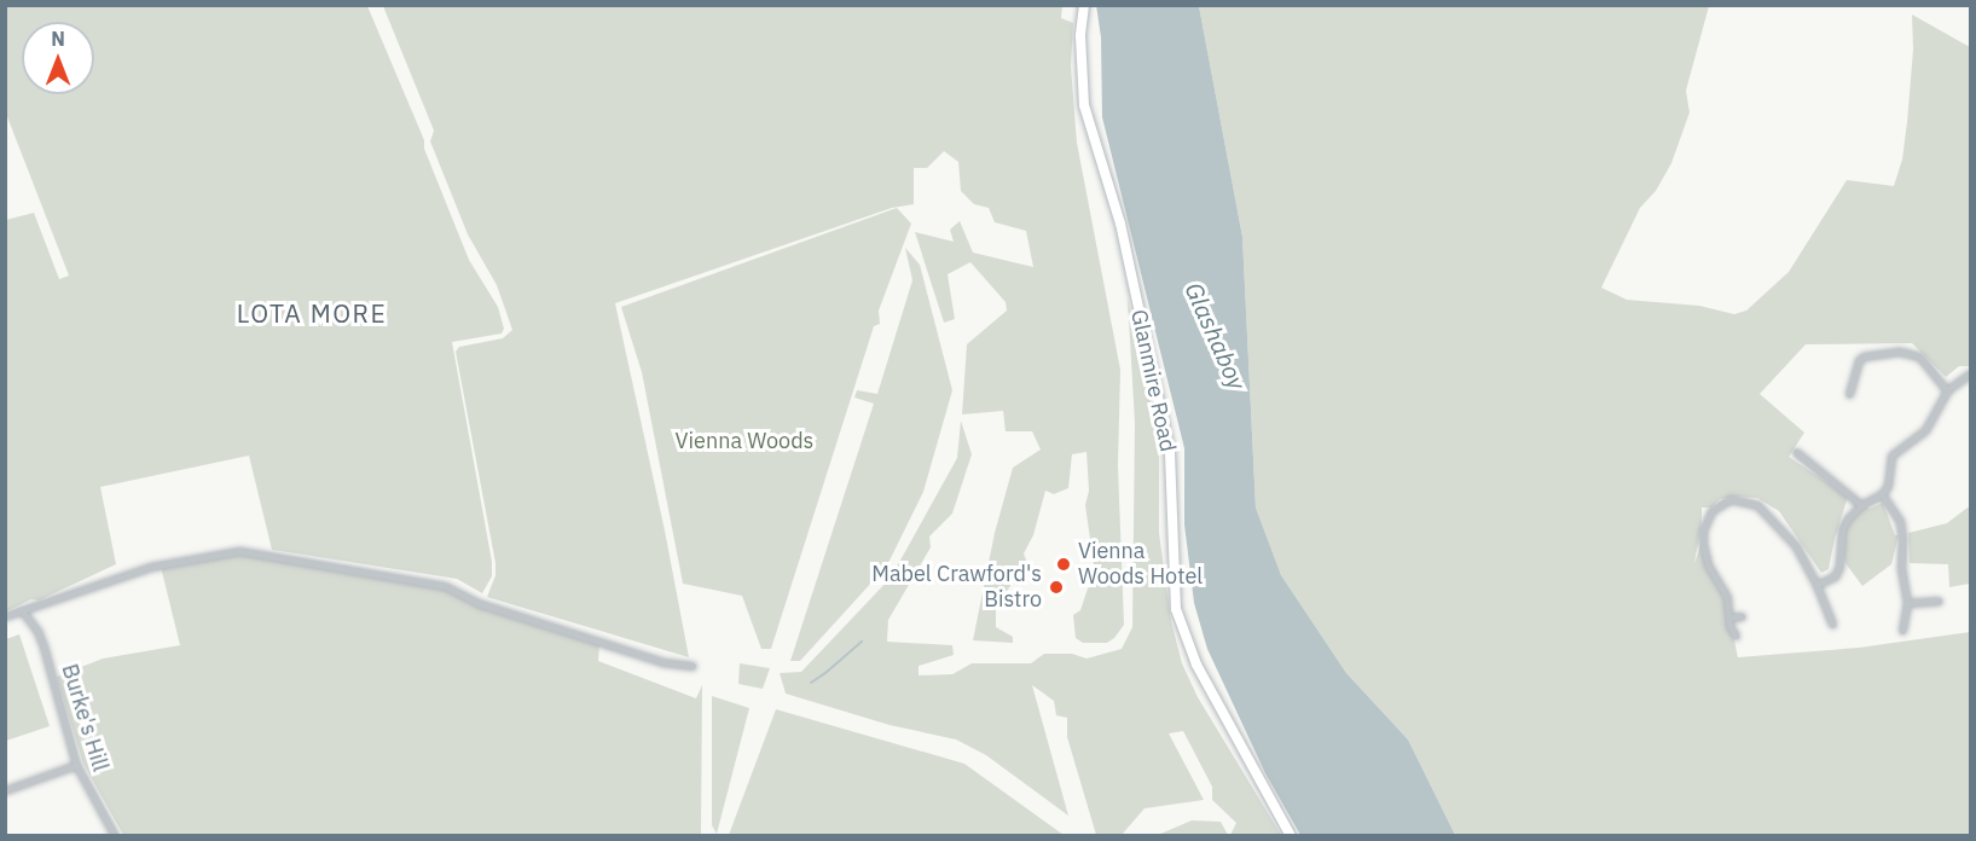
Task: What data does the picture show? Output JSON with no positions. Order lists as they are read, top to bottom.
{
  "streets": {
    "main road": ["Glanmire Road"],
    "street": ["Burke's Hill"]
  },
  "districts": ["LOTA MORE"],
  "water": ["Glashaboy"],
  "parks": ["Vienna Woods"],
  "places": ["Vienna Woods Hotel", "Mabel Crawford's Bistro"],
  "north": "top"
}
